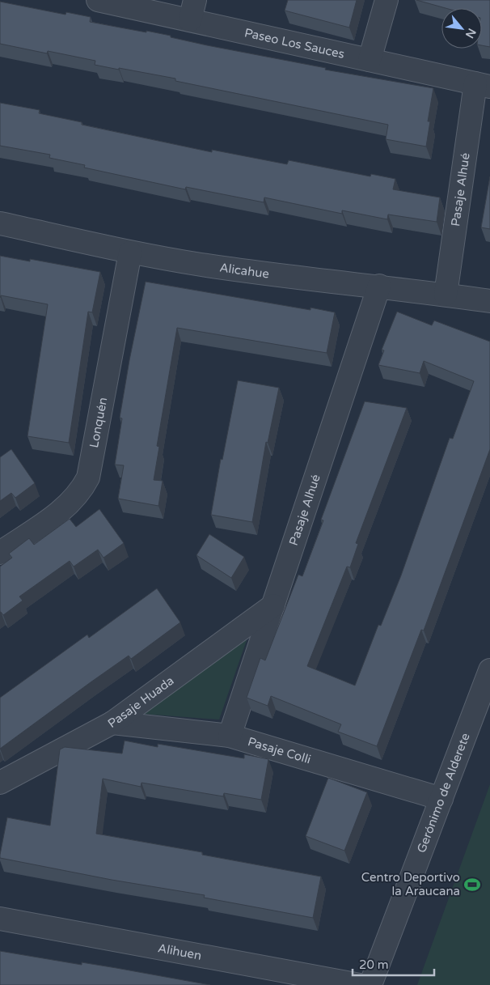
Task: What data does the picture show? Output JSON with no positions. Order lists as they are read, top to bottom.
{
  "streets": {
    "street": [
      "Paseo Los Sauces",
      "Pasaje Alhué",
      "Alicahue",
      "Lonquén",
      "Pasaje Huada",
      "Pasaje Colli",
      "Gerónimo de Alderete",
      "Alihuen"
    ]
  },
  "crossings": [
    ["Paseo Los Sauces", "Pasaje Alhué"],
    ["Pasaje Alhué", "Alicahue"],
    ["Pasaje Alhué", "Pasaje Huada"],
    ["Pasaje Alhué", "Pasaje Colli"],
    ["Alicahue", "Lonquén"],
    ["Pasaje Huada", "Pasaje Colli"],
    ["Pasaje Colli", "Gerónimo de Alderete"]
  ],
  "places": {
    "sports": ["Centro Deportivo la Araucana"]
  },
  "scale_bar": "20 m",
  "north": "bottom right"
}
